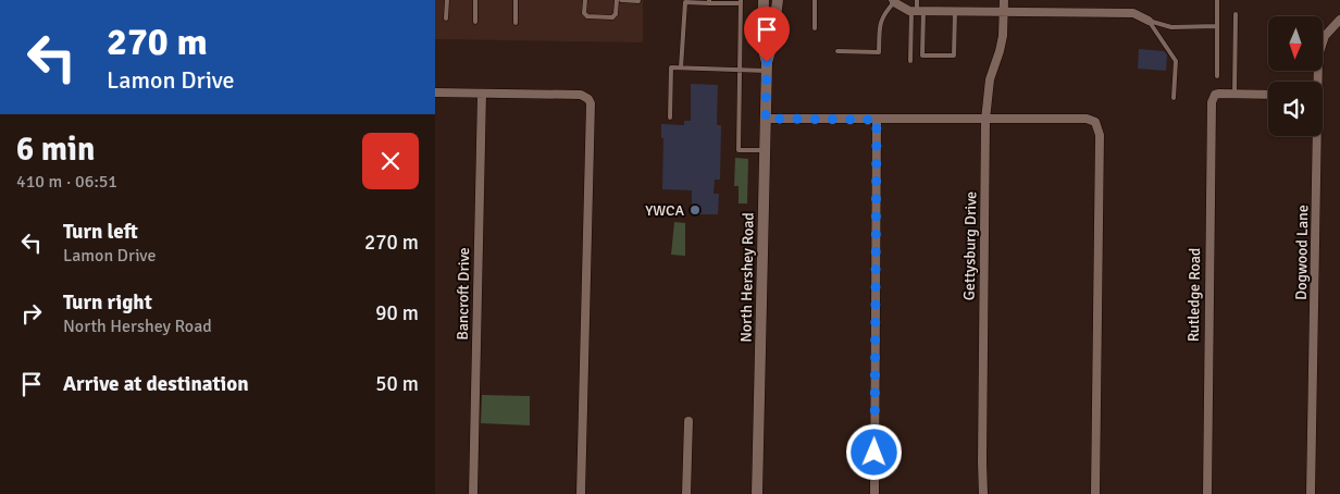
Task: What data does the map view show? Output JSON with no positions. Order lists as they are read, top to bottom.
{
  "streets": {
    "main road": ["North Hershey Road"],
    "street": [
      "Gettysburg Drive",
      "Dogwood Lane",
      "Bancroft Drive",
      "Rutledge Road"
    ]
  },
  "places": ["YWCA"],
  "north": "bottom",
  "page": {
    "turn": ["270 m", "Lamon Drive"],
    "heading": ["6 min", "410 m · 06:51"],
    "list": [
      {
        "name": "Turn left",
        "note": "Lamon Drive",
        "value": "270 m"
      },
      {
        "name": "Turn right",
        "note": "North Hershey Road",
        "value": "90 m"
      },
      {
        "name": "Arrive at destination",
        "value": "50 m"
      }
    ]
  }
}
